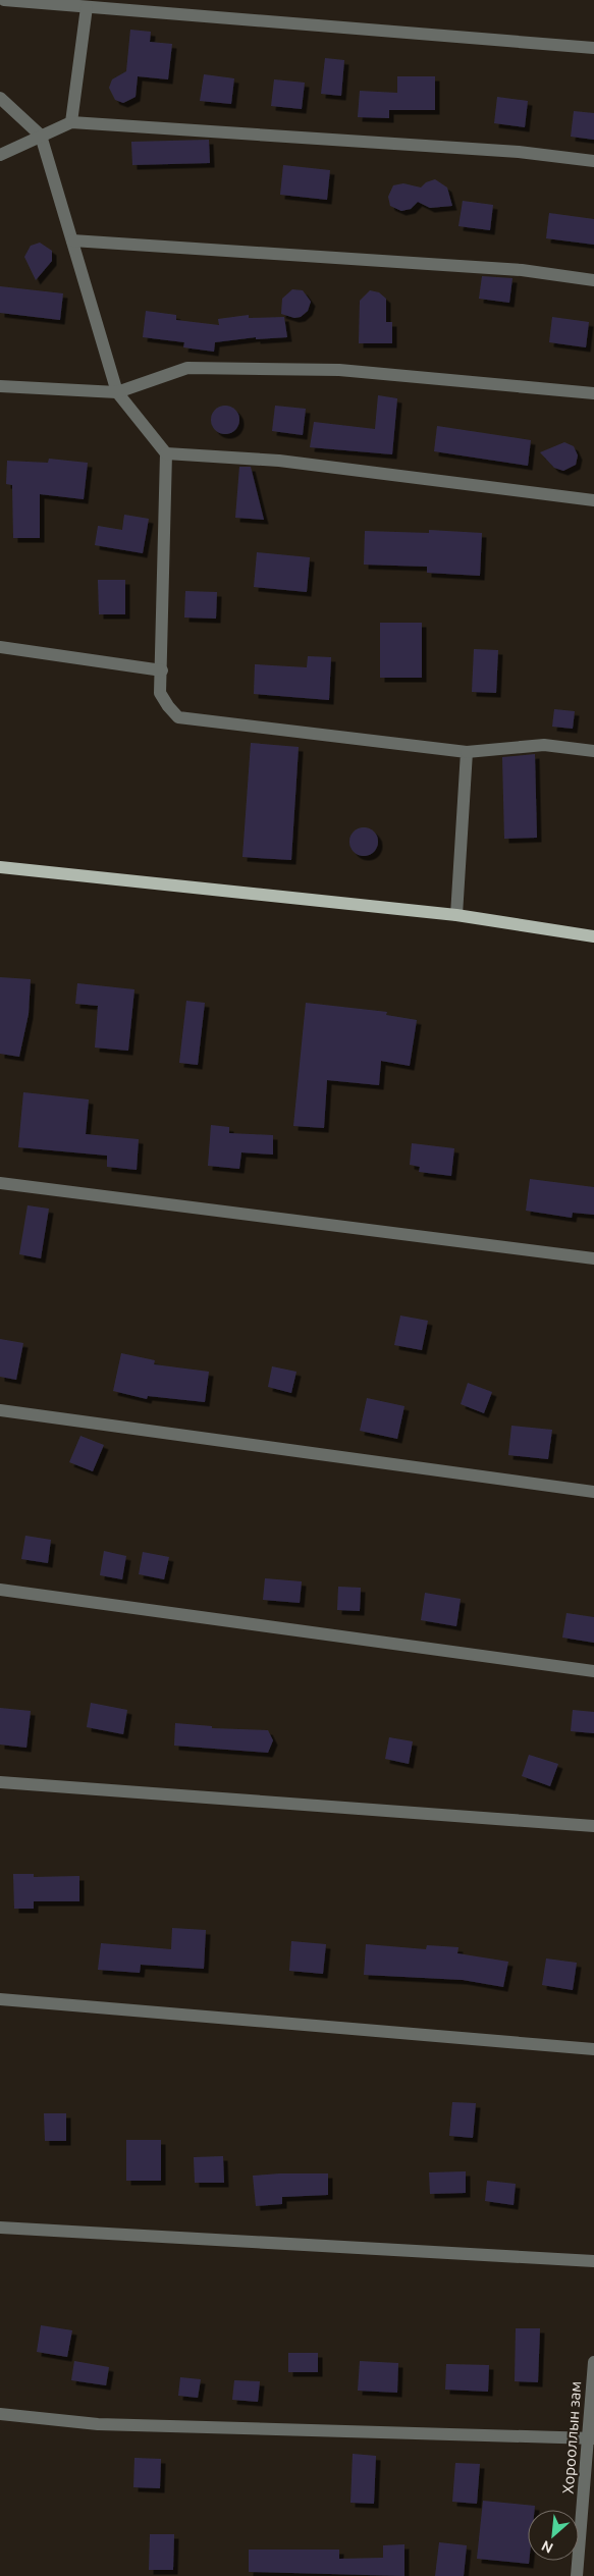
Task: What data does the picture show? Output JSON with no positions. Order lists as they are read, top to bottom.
{
  "streets": {
    "street": ["Хорооллын зам"]
  },
  "north": "bottom left"
}
